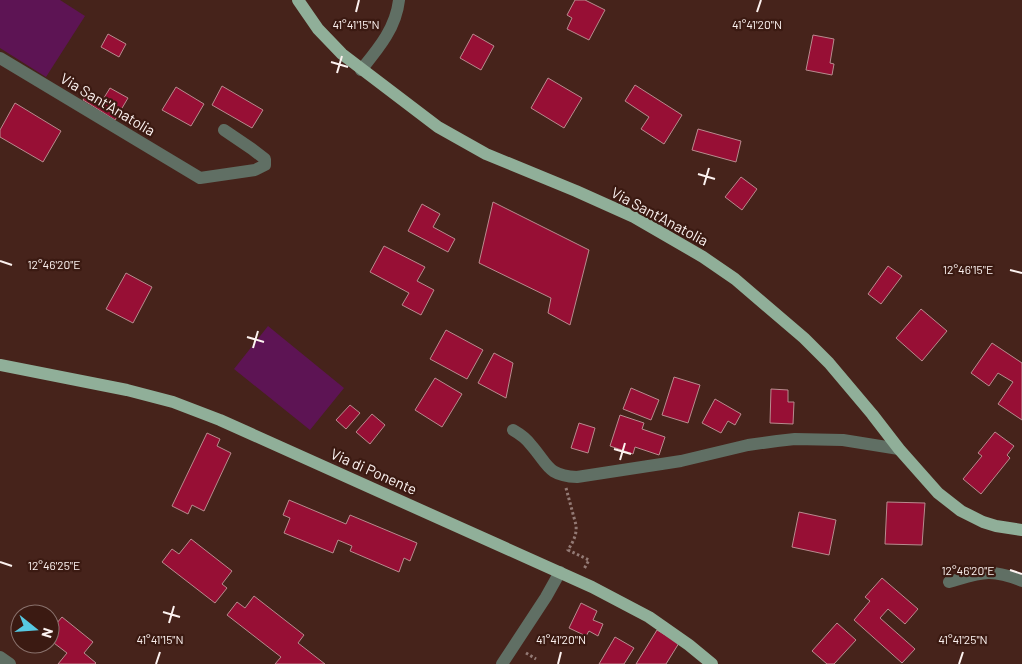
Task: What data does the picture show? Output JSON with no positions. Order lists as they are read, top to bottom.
{
  "streets": {
    "main road": ["Via Sant'Anatolia", "Via di Ponente"]
  },
  "north": "right",
  "coordinates": [
    "41°41'15\"N",
    "41°41'20\"N",
    "12°46'20\"E",
    "12°46'15\"E",
    "12°46'25\"E",
    "41°41'25\"N"
  ]
}
